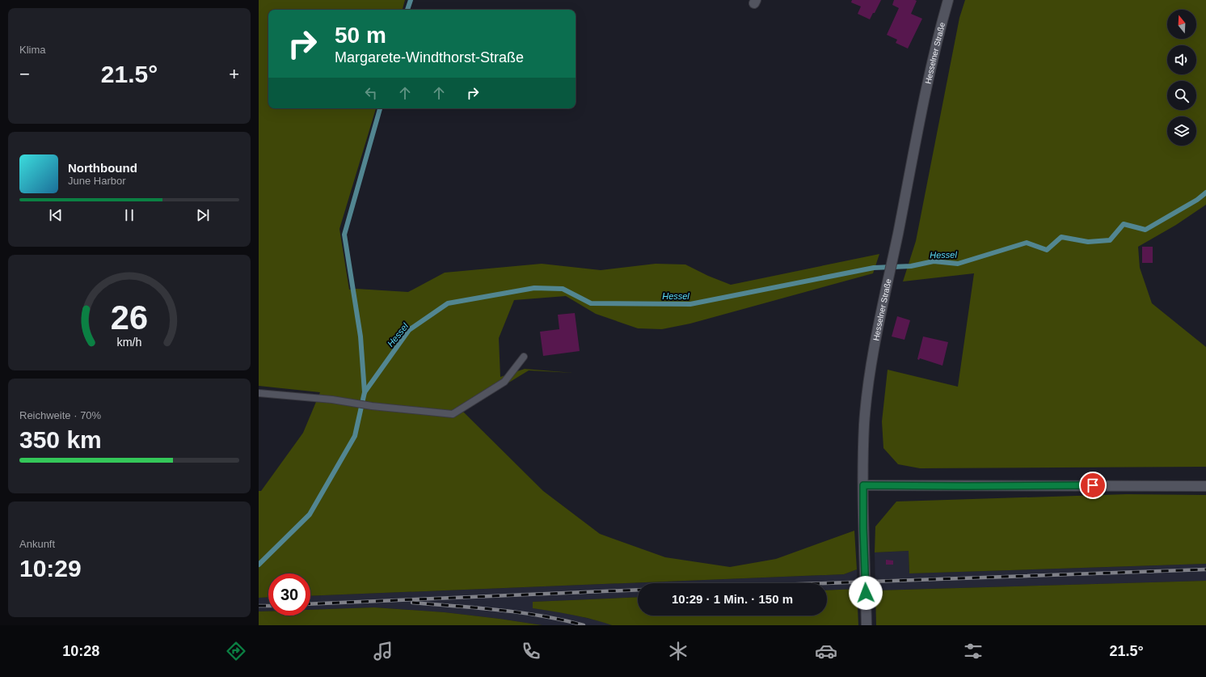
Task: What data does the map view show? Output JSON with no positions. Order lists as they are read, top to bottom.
{
  "streets": {
    "street": ["Hesselner Straße"]
  },
  "water": ["Hessel"],
  "north": "top",
  "page": {
    "tile": [
      "Klima",
      ["Reichweite · 70%", "350 km"],
      ["Ankunft", "10:29"]
    ],
    "turn": ["50 m", "Margarete-Windthorst-Straße"],
    "heat": ["−", "21.5°", "+"],
    "song": ["Northbound", "June Harbor"],
    "limit": "30",
    "trip": "10:29 · 1 Min. · 150 m",
    "tabs": ["10:28", "21.5°"],
    "gauge": ["26", "km/h"]
  }
}
